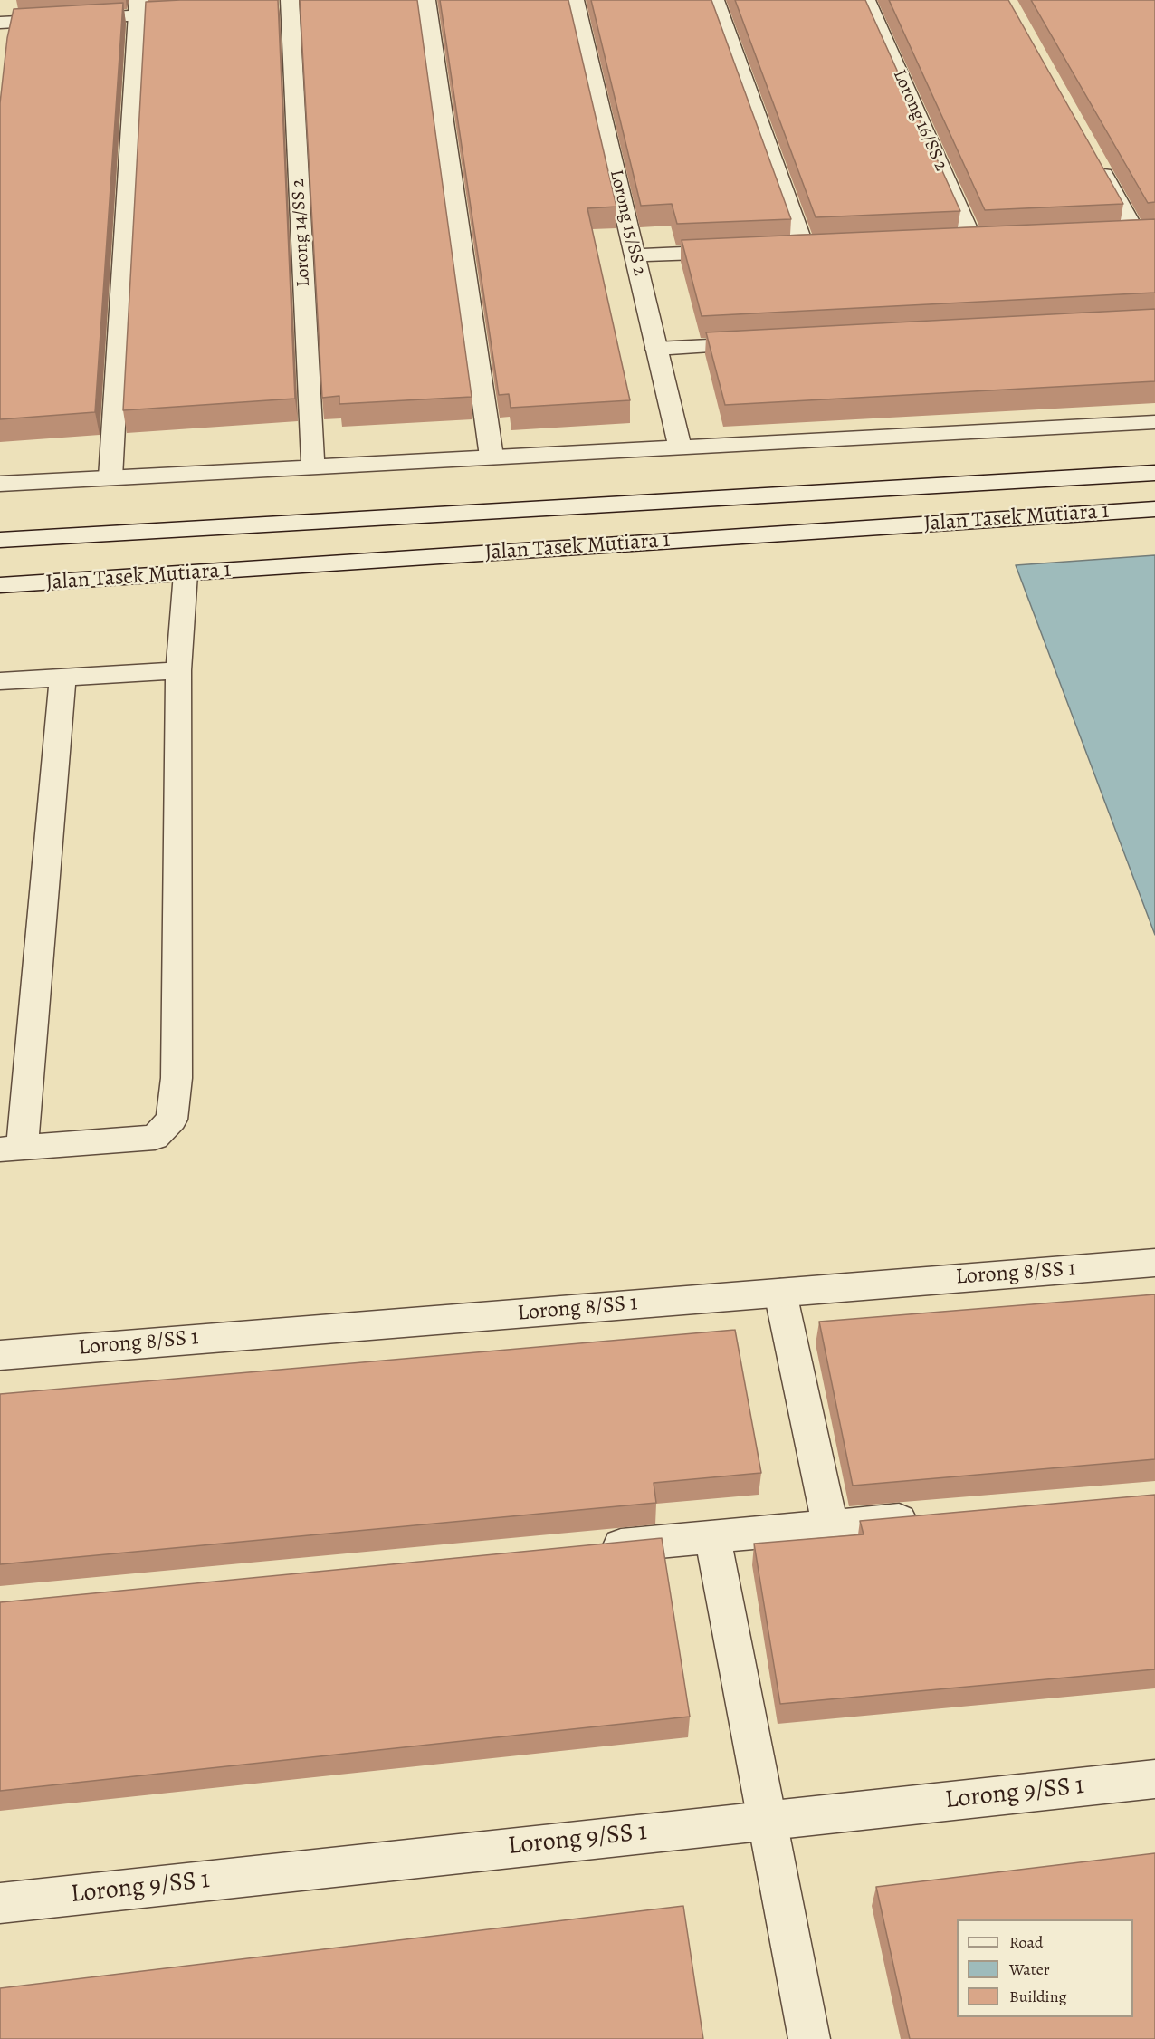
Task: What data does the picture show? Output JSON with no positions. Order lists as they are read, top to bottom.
{
  "streets": {
    "street": [
      "Lorong 16/SS 2",
      "Lorong 15/SS 2",
      "Lorong 14/SS 2",
      "Jalan Tasek Mutiara 1",
      "Lorong 8/SS 1",
      "Lorong 9/SS 1"
    ]
  },
  "legend": ["Road", "Water", "Building"]
}
